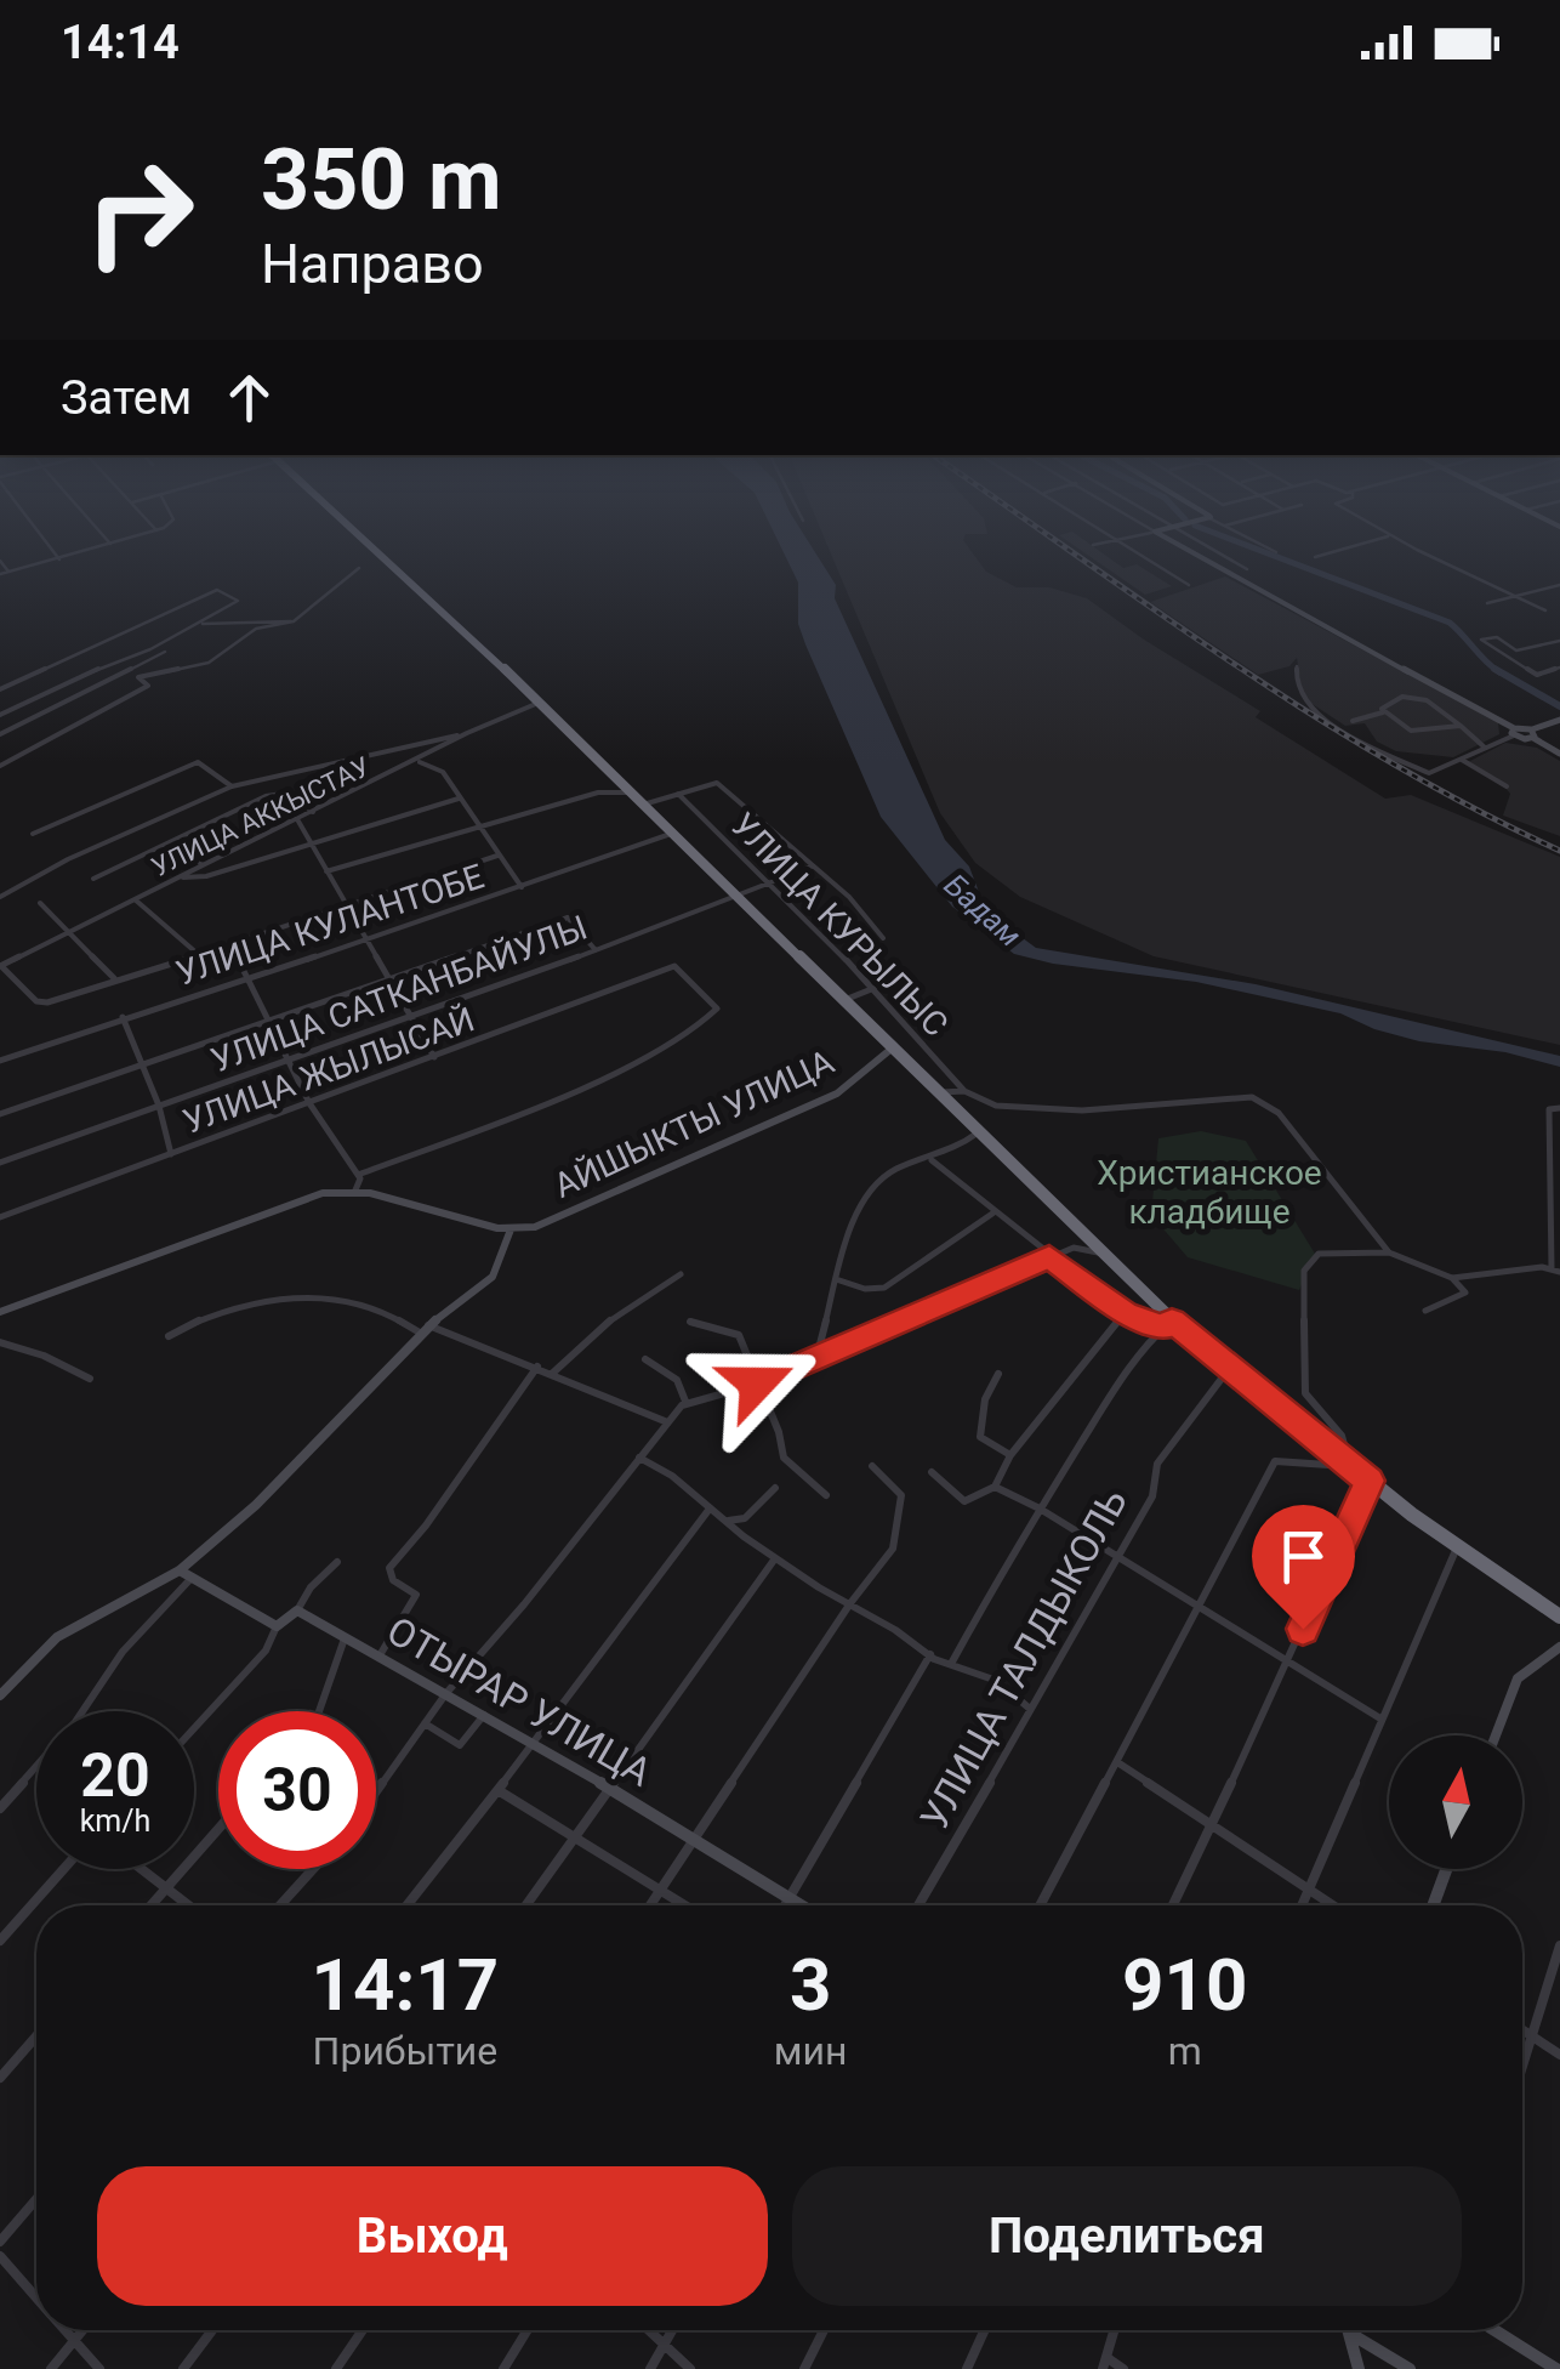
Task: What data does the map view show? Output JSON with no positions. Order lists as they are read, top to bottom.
{
  "streets": {
    "street": [
      "УЛИЦА АККЫСТАУ",
      "УЛИЦА КУЛАНТОБЕ",
      "УЛИЦА КУРЫЛЫС",
      "УЛИЦА САТКАНБАЙУЛЫ",
      "УЛИЦА ЖЫЛЫСАЙ",
      "АЙШЫКТЫ УЛИЦА",
      "УЛИЦА ТАЛДЫКОЛЬ",
      "ОТЫРАР УЛИЦА"
    ]
  },
  "crossings": [
    ["УЛИЦА КУРЫЛЫС", "УЛИЦА САТКАНБАЙУЛЫ"]
  ],
  "water": ["Бадам"],
  "parks": ["Христианское кладбище"],
  "north": "top",
  "page": {
    "status": "14:14",
    "turn": ["350 m", "Направо"],
    "then": "Затем",
    "speed": "20 km/h",
    "limit": "30",
    "eta": [
      "14:17",
      "Прибытие",
      "3",
      "мин",
      "910",
      "m"
    ],
    "buttons": ["Выход", "Поделиться"]
  }
}
